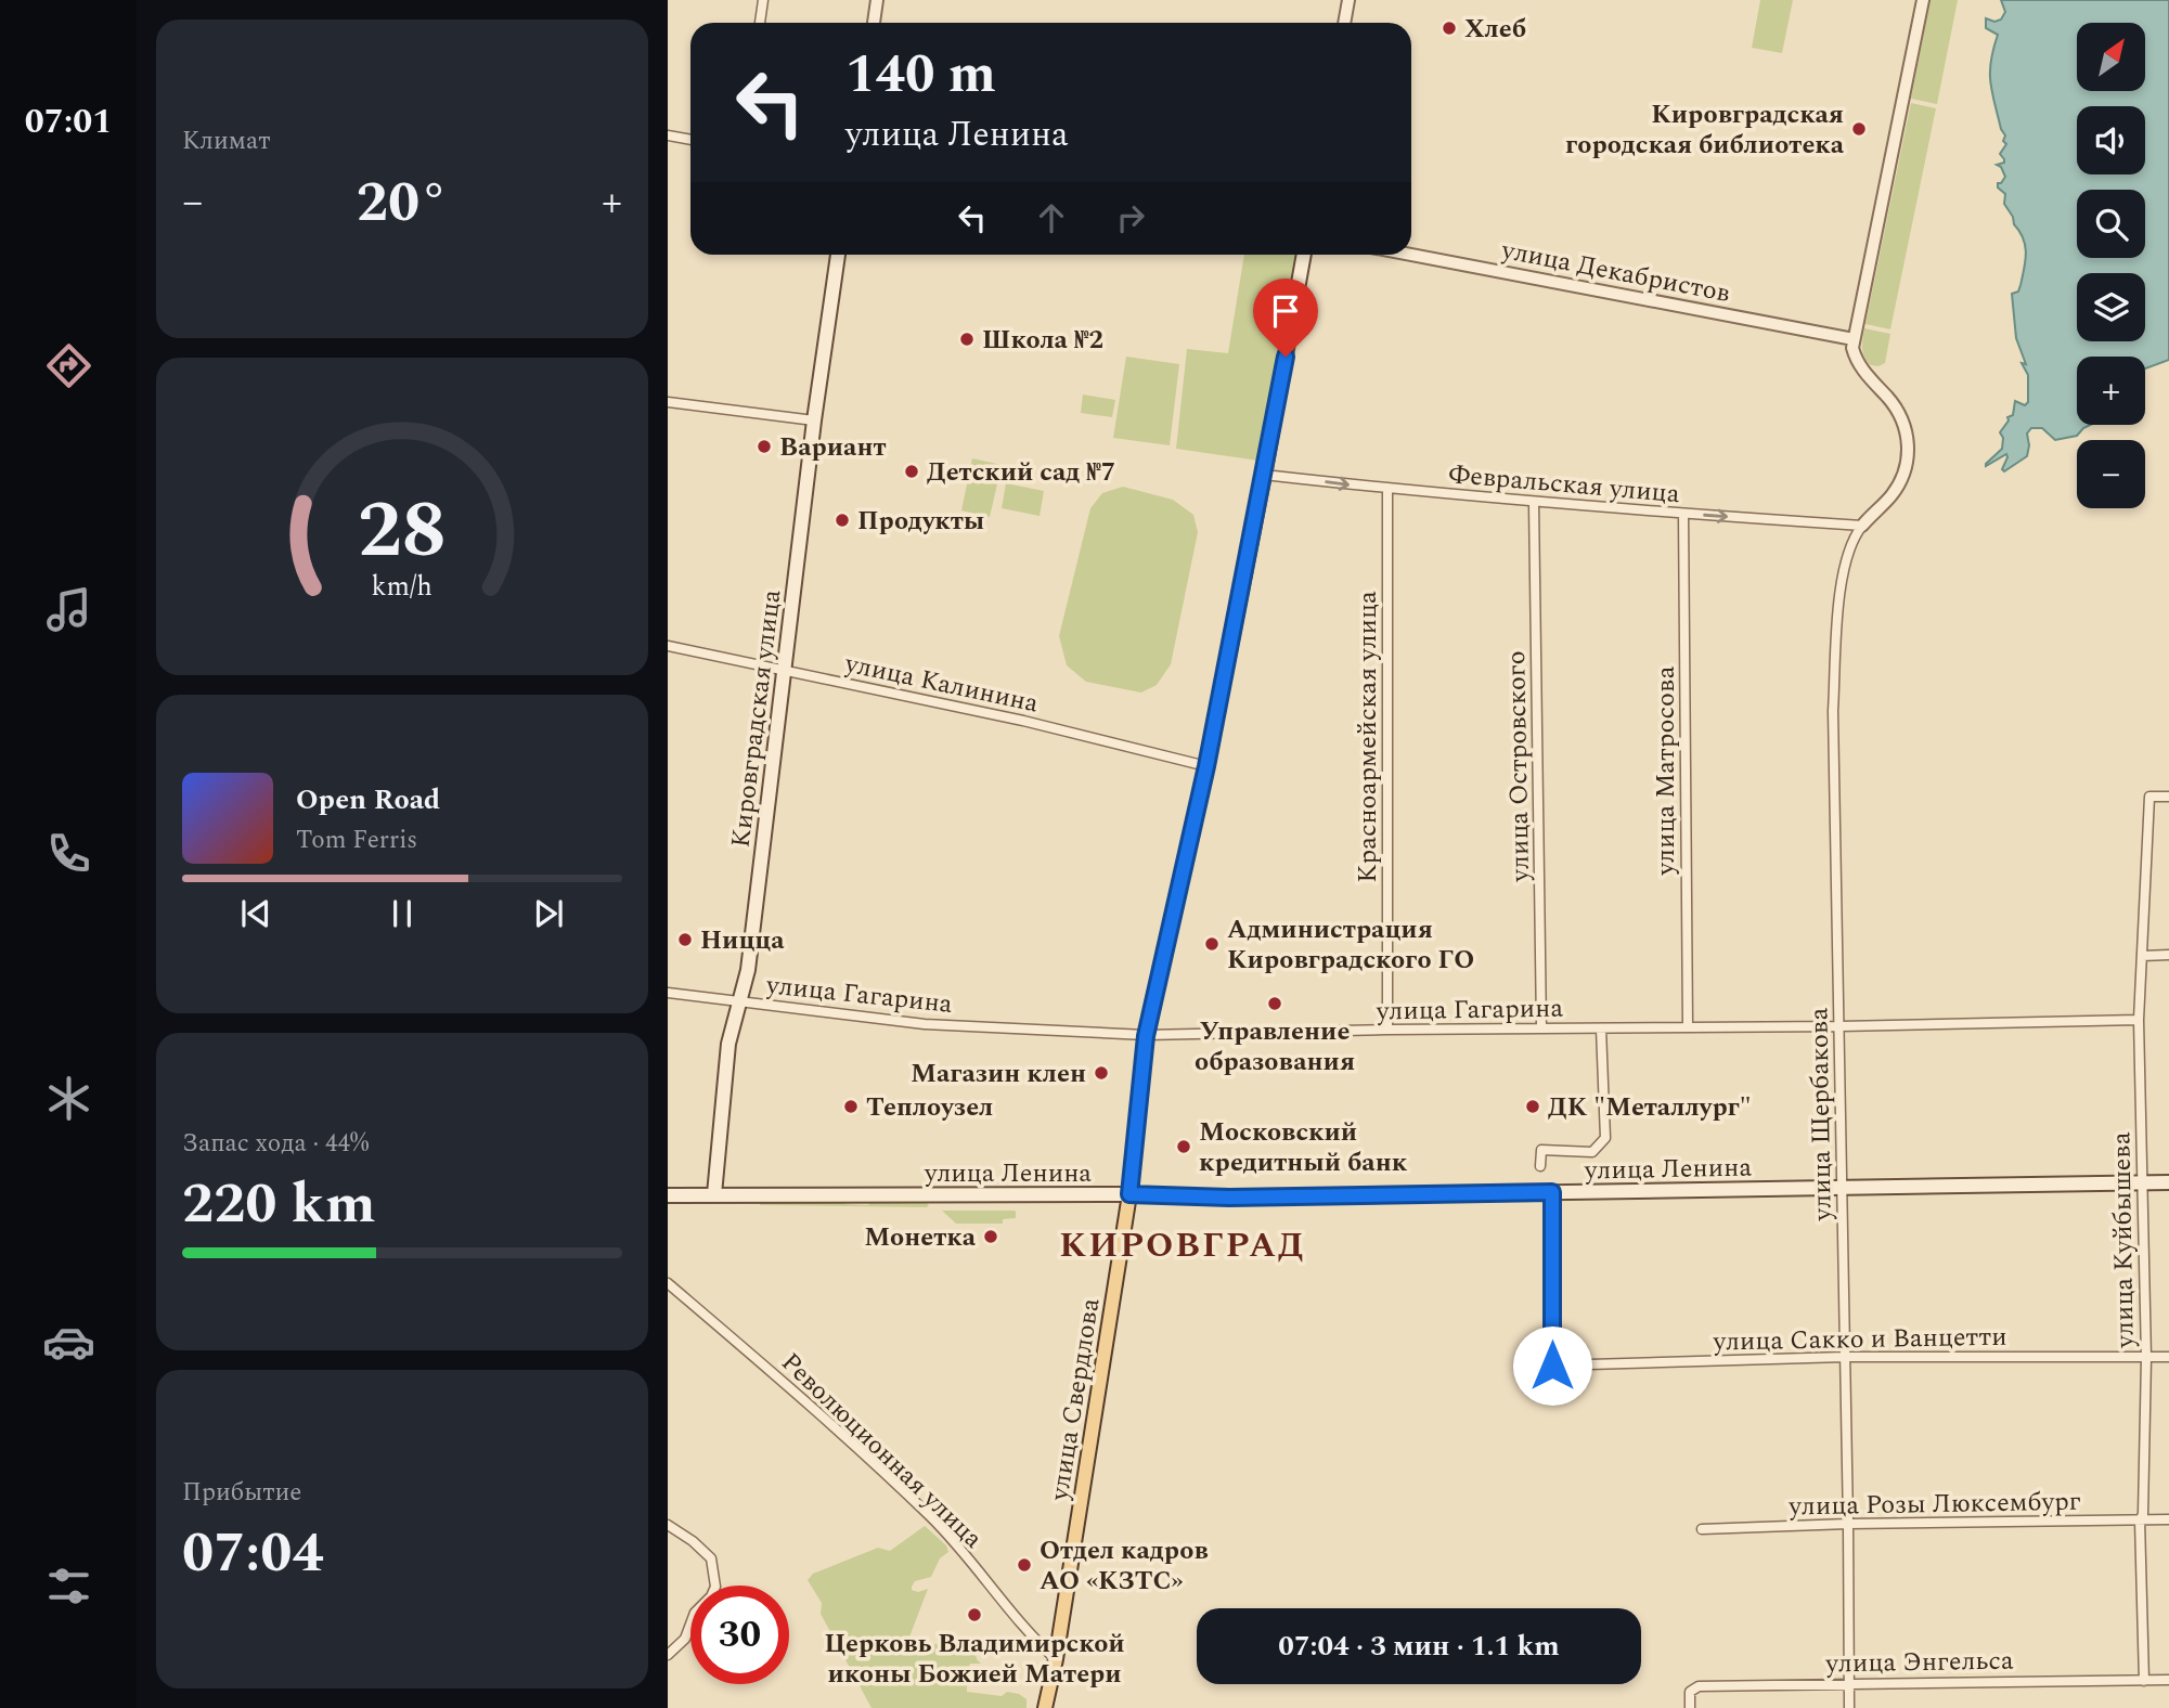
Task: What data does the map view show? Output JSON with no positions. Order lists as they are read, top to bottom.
{
  "streets": {
    "main road": ["Кировградская улица", "улица Ленина", "улица Свердлова"],
    "street": [
      "улица Декабристов",
      "Февральская улица",
      "улица Калинина",
      "Красноармейская улица",
      "улица Островского",
      "улица Матросова",
      "улица Гагарина",
      "улица Щербакова",
      "улица Куйбышева",
      "улица Сакко и Ванцетти",
      "Революционная улица",
      "улица Розы Люксембург",
      "улица Энгельса"
    ]
  },
  "crossings": [
    ["Февральская улица", "Красноармейская улица"],
    ["Февральская улица", "улица Островского"],
    ["Февральская улица", "улица Матросова"],
    ["Февральская улица", "улица Щербакова"],
    ["Февральская улица", "улица Свердлова"],
    ["улица Калинина", "Кировградская улица"],
    ["улица Калинина", "улица Свердлова"],
    ["Кировградская улица", "улица Гагарина"],
    ["Кировградская улица", "улица Ленина"],
    ["Красноармейская улица", "улица Гагарина"],
    ["улица Островского", "улица Гагарина"],
    ["улица Матросова", "улица Гагарина"],
    ["улица Гагарина", "улица Щербакова"],
    ["улица Гагарина", "улица Куйбышева"],
    ["улица Гагарина", "улица Свердлова"],
    ["улица Щербакова", "улица Ленина"],
    ["улица Щербакова", "улица Сакко и Ванцетти"],
    ["улица Щербакова", "улица Розы Люксембург"],
    ["улица Щербакова", "улица Энгельса"],
    ["улица Ленина", "улица Куйбышева"],
    ["улица Ленина", "улица Сакко и Ванцетти"],
    ["улица Ленина", "улица Свердлова"],
    ["улица Куйбышева", "улица Сакко и Ванцетти"],
    ["улица Куйбышева", "улица Розы Люксембург"],
    ["улица Куйбышева", "улица Энгельса"],
    ["улица Свердлова", "Революционная улица"]
  ],
  "one_way": ["Февральская улица"],
  "districts": ["КИРОВГРАД"],
  "places": [
    "Хлеб",
    "Кировградская городская библиотека",
    "Школа №2",
    "Вариант",
    "Детский сад №7",
    "Продукты",
    "Ницца",
    "Администрация Кировградского ГО",
    "Управление образования",
    "Магазин клен",
    "Теплоузел",
    "ДК \"Металлург\"",
    "Московский кредитный банк",
    "Монетка",
    "Отдел кадров АО «КЗТС»",
    "Церковь Владимирской иконы Божией Матери"
  ],
  "north": "top right",
  "page": {
    "tabs": "07:01",
    "tile": [
      "Климат",
      ["Запас хода · 44%", "220 km"],
      ["Прибытие", "07:04"]
    ],
    "map_buttons": ["+", "−"],
    "turn": ["140 m", "улица Ленина"],
    "heat": ["−", "20°", "+"],
    "song": ["Open Road", "Tom Ferris"],
    "limit": "30",
    "trip": "07:04 · 3 мин · 1.1 km",
    "gauge": ["28", "km/h"]
  }
}
